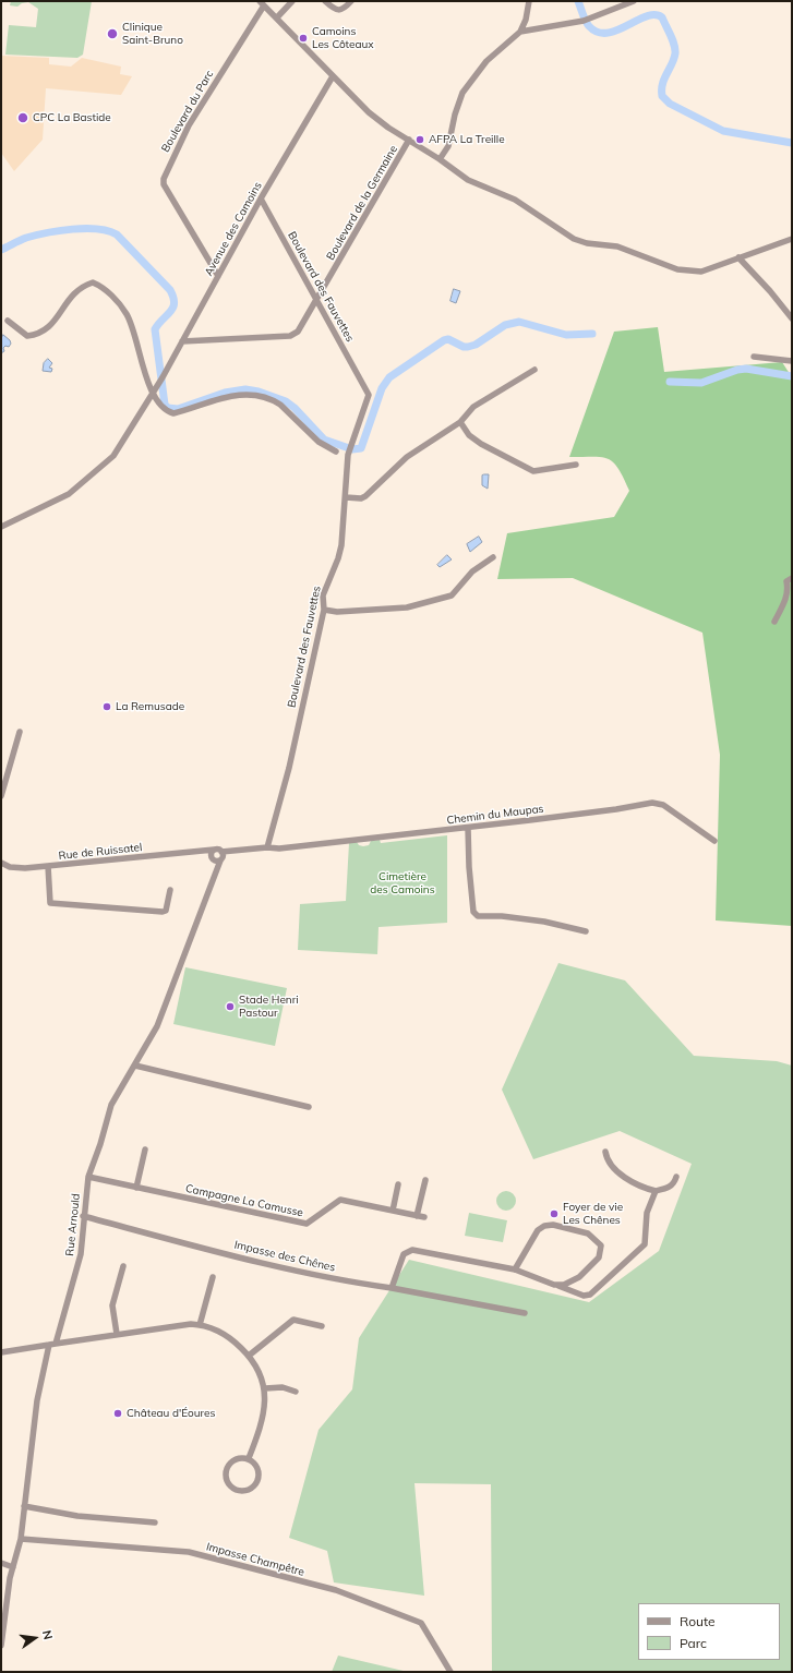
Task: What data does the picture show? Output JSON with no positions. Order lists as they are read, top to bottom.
{
  "streets": {
    "street": [
      "Boulevard du Parc",
      "Boulevard de la Germaine",
      "Avenue des Camoins",
      "Boulevard des Fauvettes",
      "Chemin du Maupas",
      "Rue de Ruissatel",
      "Campagne La Camusse",
      "Rue Arnould",
      "Impasse des Chênes",
      "Impasse Champêtre"
    ]
  },
  "crossings": [
    ["Boulevard du Parc", "Avenue des Camoins"],
    ["Boulevard de la Germaine", "Avenue des Camoins"],
    ["Boulevard de la Germaine", "Boulevard des Fauvettes"],
    ["Avenue des Camoins", "Boulevard des Fauvettes"],
    ["Boulevard des Fauvettes", "Chemin du Maupas"],
    ["Boulevard des Fauvettes", "Rue Arnould"],
    ["Chemin du Maupas", "Rue Arnould"],
    ["Rue de Ruissatel", "Rue Arnould"],
    ["Campagne La Camusse", "Rue Arnould"],
    ["Rue Arnould", "Impasse des Chênes"],
    ["Rue Arnould", "Impasse Champêtre"]
  ],
  "parks": ["Cimetière des Camoins"],
  "places": [
    "Clinique Saint-Bruno",
    "Camoins Les Côteaux",
    "CPC La Bastide",
    "AFPA La Treille",
    "La Remusade",
    "Stade Henri Pastour",
    "Foyer de vie Les Chênes",
    "Château d'Éoures"
  ],
  "legend": ["Route", "Parc"],
  "north": "right"
}
